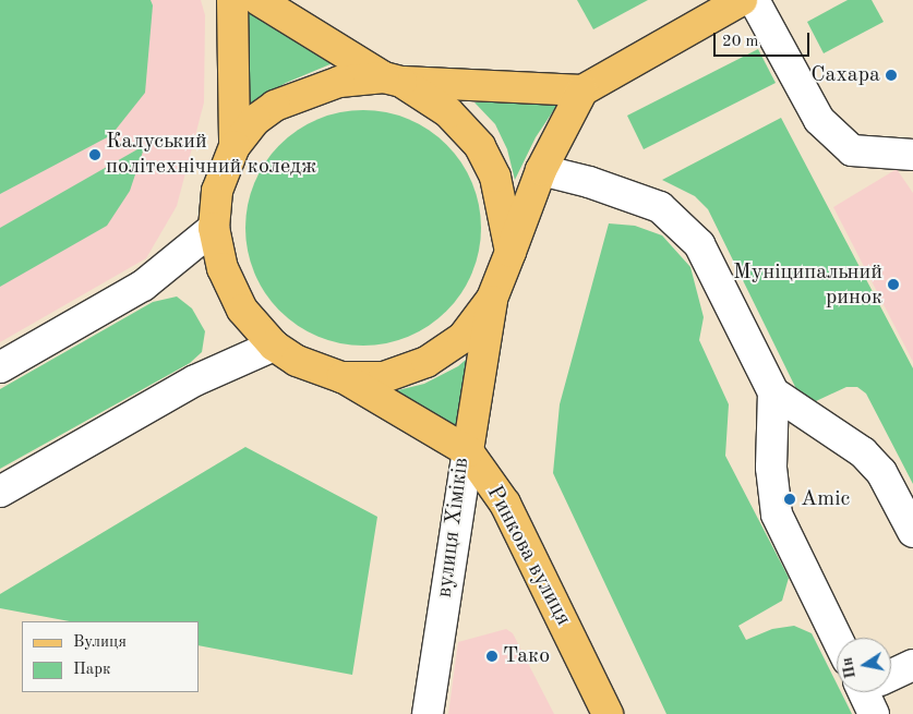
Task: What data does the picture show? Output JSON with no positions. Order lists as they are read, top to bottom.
{
  "streets": {
    "main road": ["вулиця Хіміків", "Ринкова вулиця"]
  },
  "crossings": [
    ["вулиця Хіміків", "Ринкова вулиця"]
  ],
  "places": [
    "Сахара",
    "Калуський політехнічний коледж",
    "Муніципальний ринок",
    "Amic",
    "Тако"
  ],
  "legend": ["Вулиця", "Парк"],
  "scale_bar": "20 m",
  "north": "left"
}
